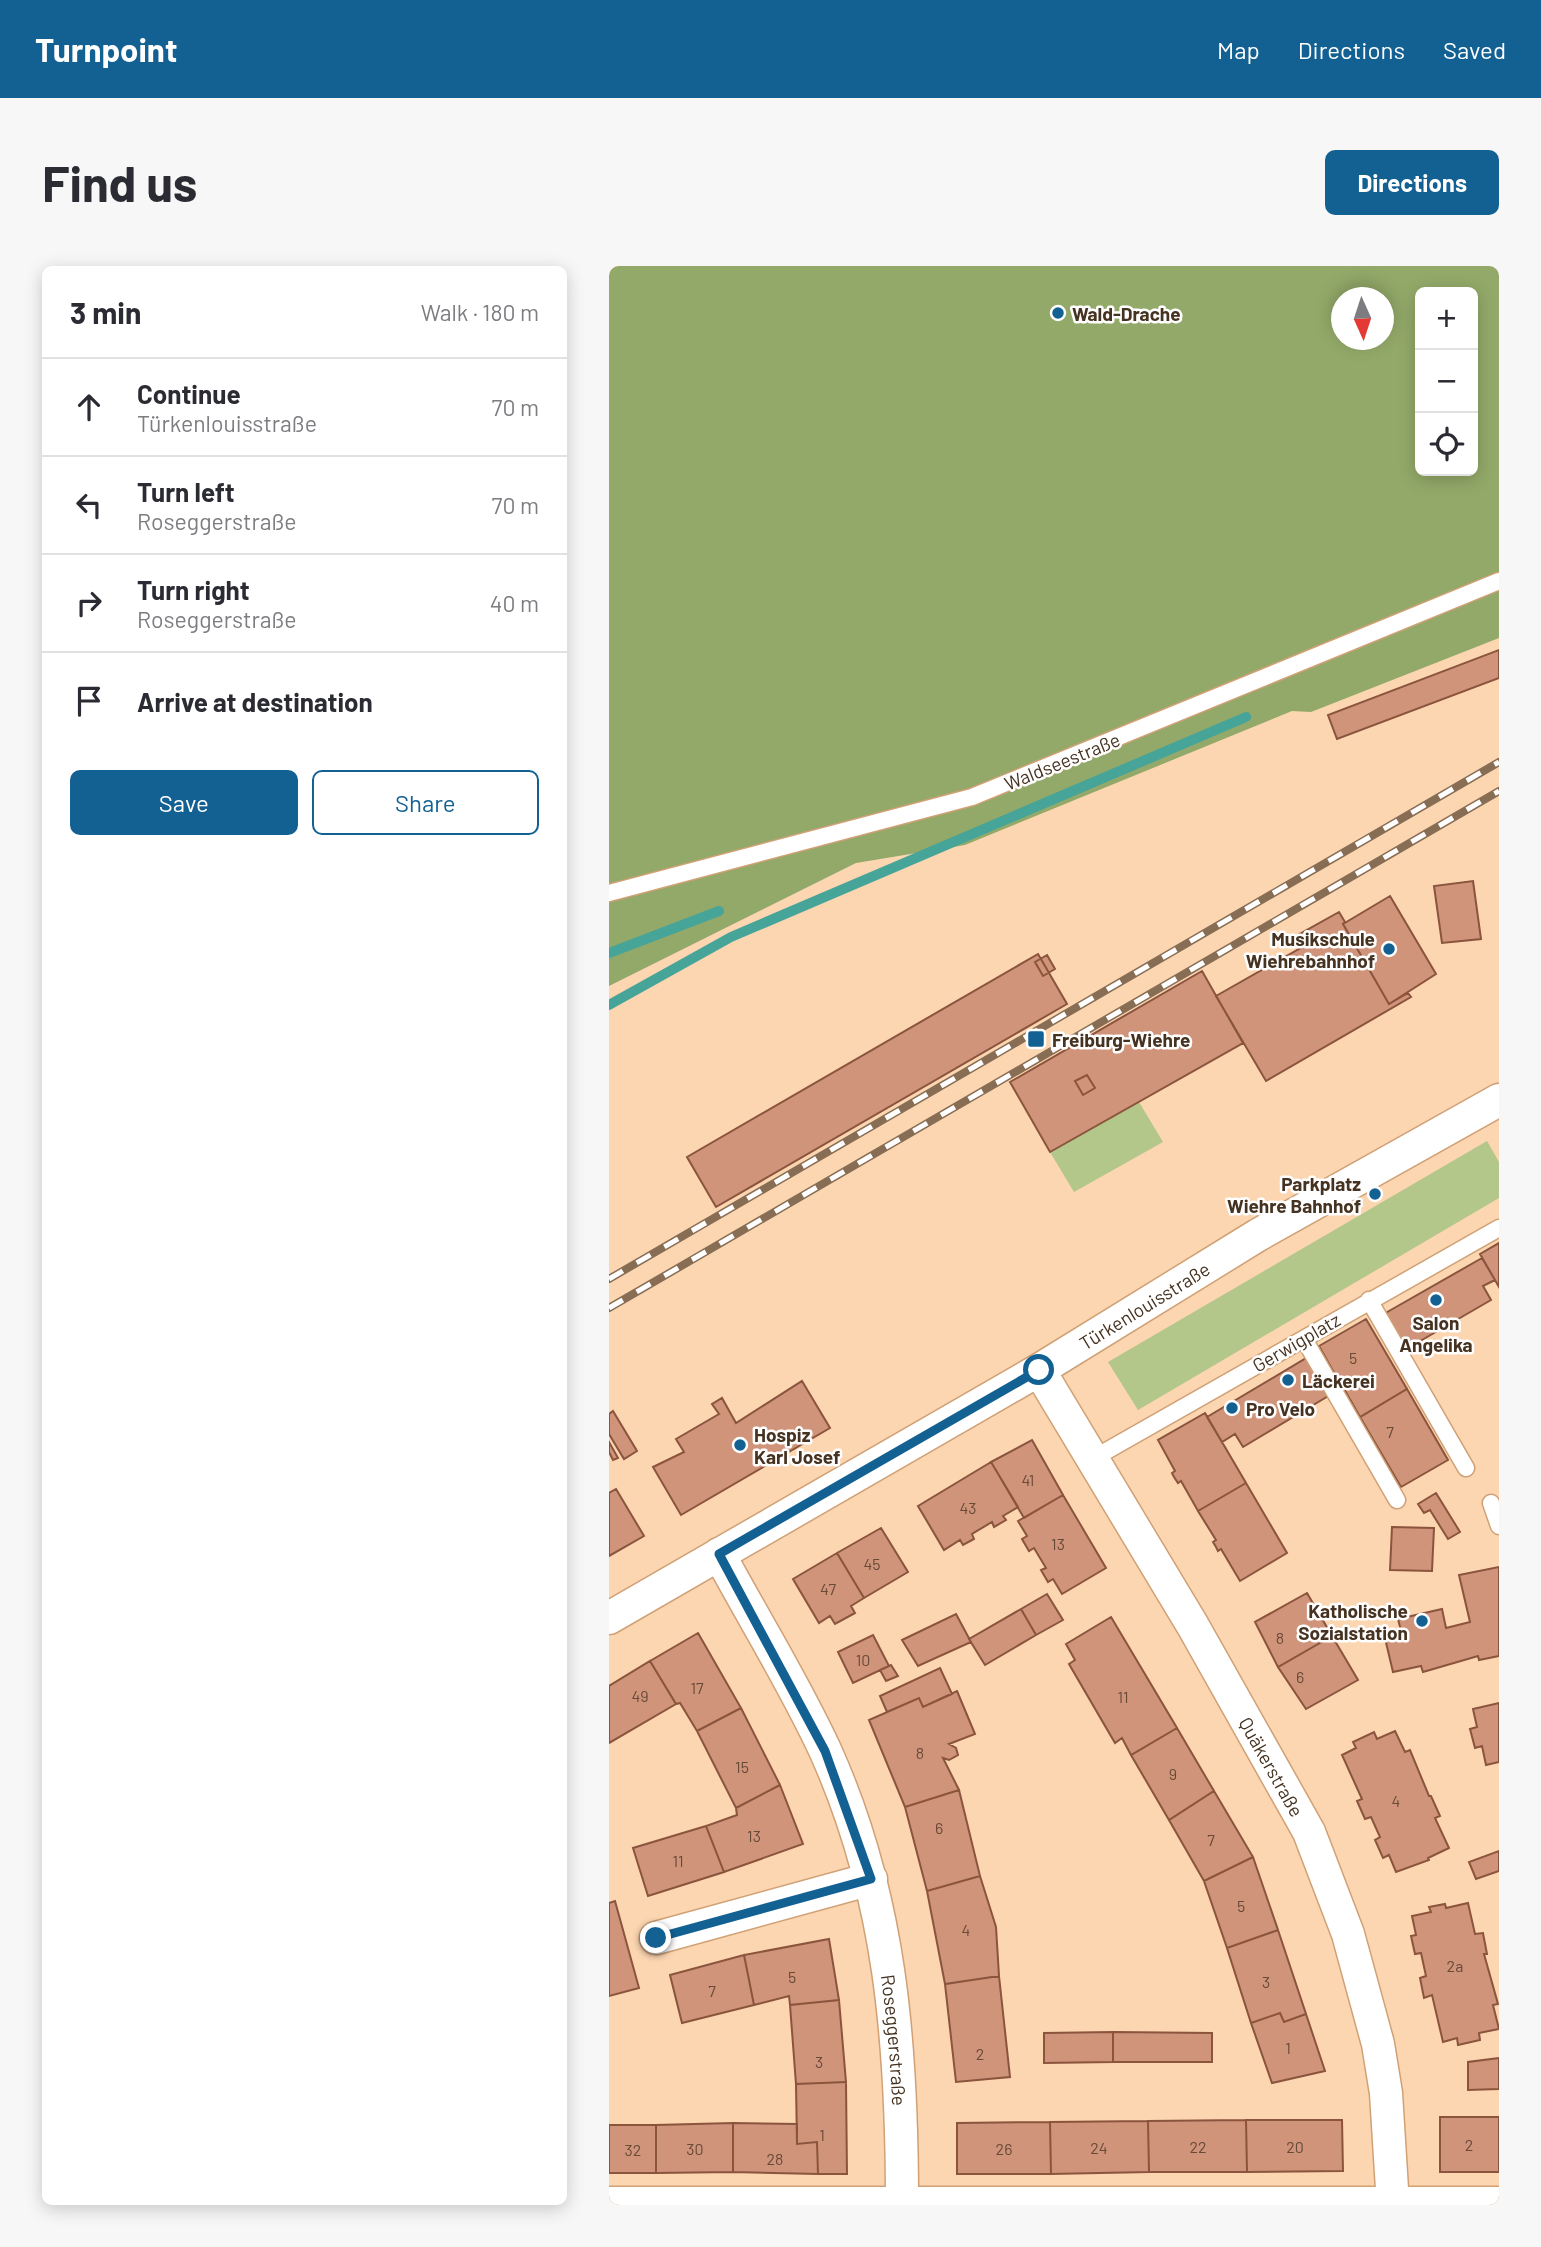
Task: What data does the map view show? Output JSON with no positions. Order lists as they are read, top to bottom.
{
  "streets": {
    "street": ["Türkenlouisstraße", "Quäkerstraße", "Roseggerstraße"],
    "lane": ["Waldseestraße", "Gerwigplatz"]
  },
  "crossings": [
    ["Türkenlouisstraße", "Quäkerstraße"],
    ["Türkenlouisstraße", "Roseggerstraße"],
    ["Gerwigplatz", "Quäkerstraße"]
  ],
  "places": {
    "other": [
      "Wald-Drache",
      "Musikschule Wiehrebahnhof",
      "Parkplatz Wiehre Bahnhof",
      "Salon Angelika",
      "Läckerei",
      "Pro Velo",
      "Hospiz Karl Josef",
      "Katholische Sozialstation"
    ],
    "transit": ["Freiburg-Wiehre"]
  },
  "house_numbers": [
    "5",
    "7",
    "41",
    "43",
    "13",
    "45",
    "47",
    "8",
    "10",
    "6",
    "17",
    "49",
    "11",
    "8",
    "15",
    "9",
    "4",
    "6",
    "13",
    "7",
    "11",
    "5",
    "4",
    "2a",
    "5",
    "3",
    "7",
    "1",
    "2",
    "3",
    "1",
    "2",
    "22",
    "20",
    "24",
    "30",
    "26",
    "32",
    "28"
  ],
  "north": "bottom",
  "page": {
    "header": "Turnpoint",
    "nav": ["Map", "Directions", "Saved"],
    "buttons": [
      "Directions",
      ["Save", "Share"]
    ],
    "title": "Find us",
    "heading": ["3 min", "Walk · 180 m"],
    "map_buttons": ["+", "−"],
    "list": [
      ["Continue", "Türkenlouisstraße", "70 m"],
      ["Turn left", "Roseggerstraße", "70 m"],
      ["Turn right", "Roseggerstraße", "40 m"],
      "Arrive at destination"
    ]
  }
}
